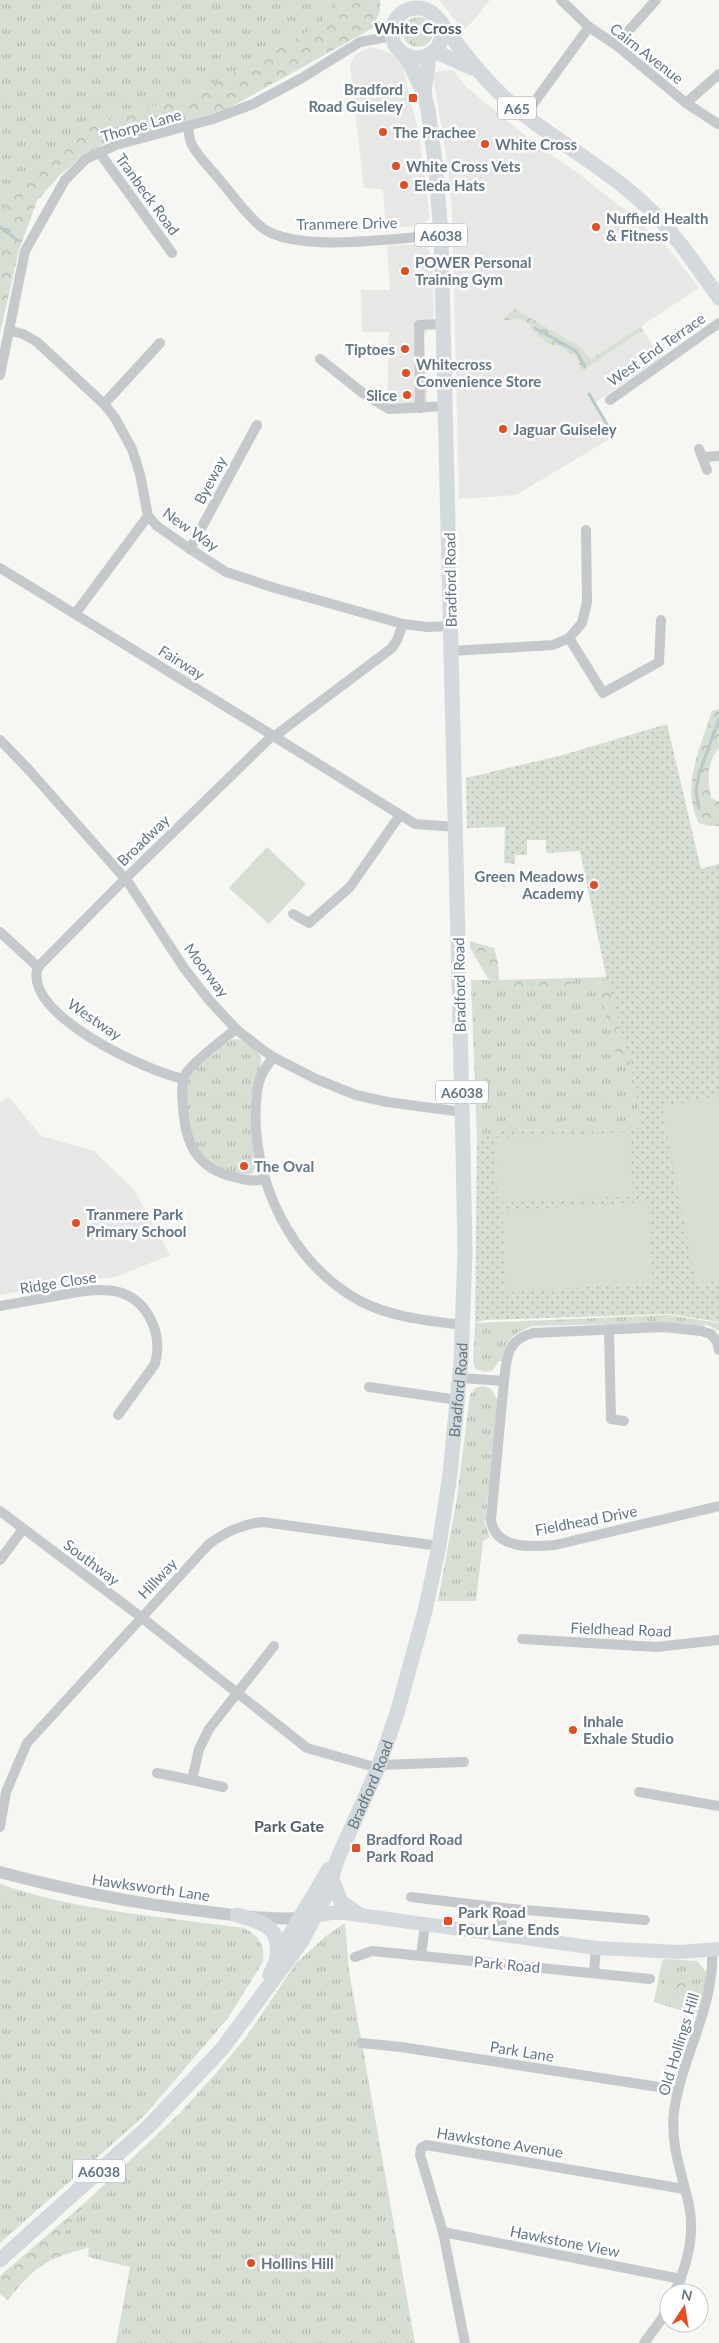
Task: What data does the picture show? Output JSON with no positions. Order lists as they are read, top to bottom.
{
  "streets": {
    "main road": [
      "A65",
      "A6038",
      "Bradford Road",
      "Park Road"
    ],
    "street": [
      "Cairn Avenue",
      "Thorpe Lane",
      "Tranbeck Road",
      "Tranmere Drive",
      "West End Terrace",
      "Byeway",
      "New Way",
      "Fairway",
      "Broadway",
      "Moorway",
      "Westway",
      "Ridge Close",
      "Fieldhead Drive",
      "Southway",
      "Hillway",
      "Fieldhead Road",
      "Hawksworth Lane",
      "Old Hollings Hill",
      "Park Lane",
      "Hawkstone Avenue",
      "Hawkstone View"
    ]
  },
  "crossings": [
    ["Cairn Avenue", "A65"],
    ["A65", "Thorpe Lane"],
    ["A65", "Bradford Road"],
    ["Thorpe Lane", "Tranbeck Road"],
    ["Thorpe Lane", "Tranmere Drive"],
    ["Thorpe Lane", "New Way"],
    ["Thorpe Lane", "Bradford Road"],
    ["Tranmere Drive", "Bradford Road"],
    ["A6038", "Bradford Road"],
    ["A6038", "Hawksworth Lane"],
    ["A6038", "Park Road"],
    ["Byeway", "New Way"],
    ["New Way", "Bradford Road"],
    ["New Way", "Broadway"],
    ["Bradford Road", "Fairway"],
    ["Bradford Road", "Moorway"],
    ["Bradford Road", "Southway"],
    ["Bradford Road", "Hillway"],
    ["Bradford Road", "Hawksworth Lane"],
    ["Bradford Road", "Park Road"],
    ["Fairway", "Broadway"],
    ["Broadway", "Moorway"],
    ["Broadway", "Westway"],
    ["Southway", "Hillway"],
    ["Hawksworth Lane", "Park Road"],
    ["Park Road", "Old Hollings Hill"],
    ["Old Hollings Hill", "Park Lane"],
    ["Old Hollings Hill", "Hawkstone Avenue"],
    ["Old Hollings Hill", "Hawkstone View"],
    ["Hawkstone Avenue", "Hawkstone View"]
  ],
  "districts": ["White Cross", "Park Gate"],
  "places": {
    "transit": ["Bradford Road Guiseley", "Bradford Road Park Road", "Park Road Four Lane Ends"],
    "other": [
      "The Prachee",
      "White Cross",
      "White Cross Vets",
      "Eleda Hats",
      "Nuffield Health & Fitness",
      "POWER Personal Training Gym",
      "Tiptoes",
      "Whitecross Convenience Store",
      "Slice",
      "Jaguar Guiseley",
      "Green Meadows Academy",
      "The Oval",
      "Tranmere Park Primary School",
      "Inhale Exhale Studio",
      "Hollins Hill"
    ]
  },
  "north": "top"
}
